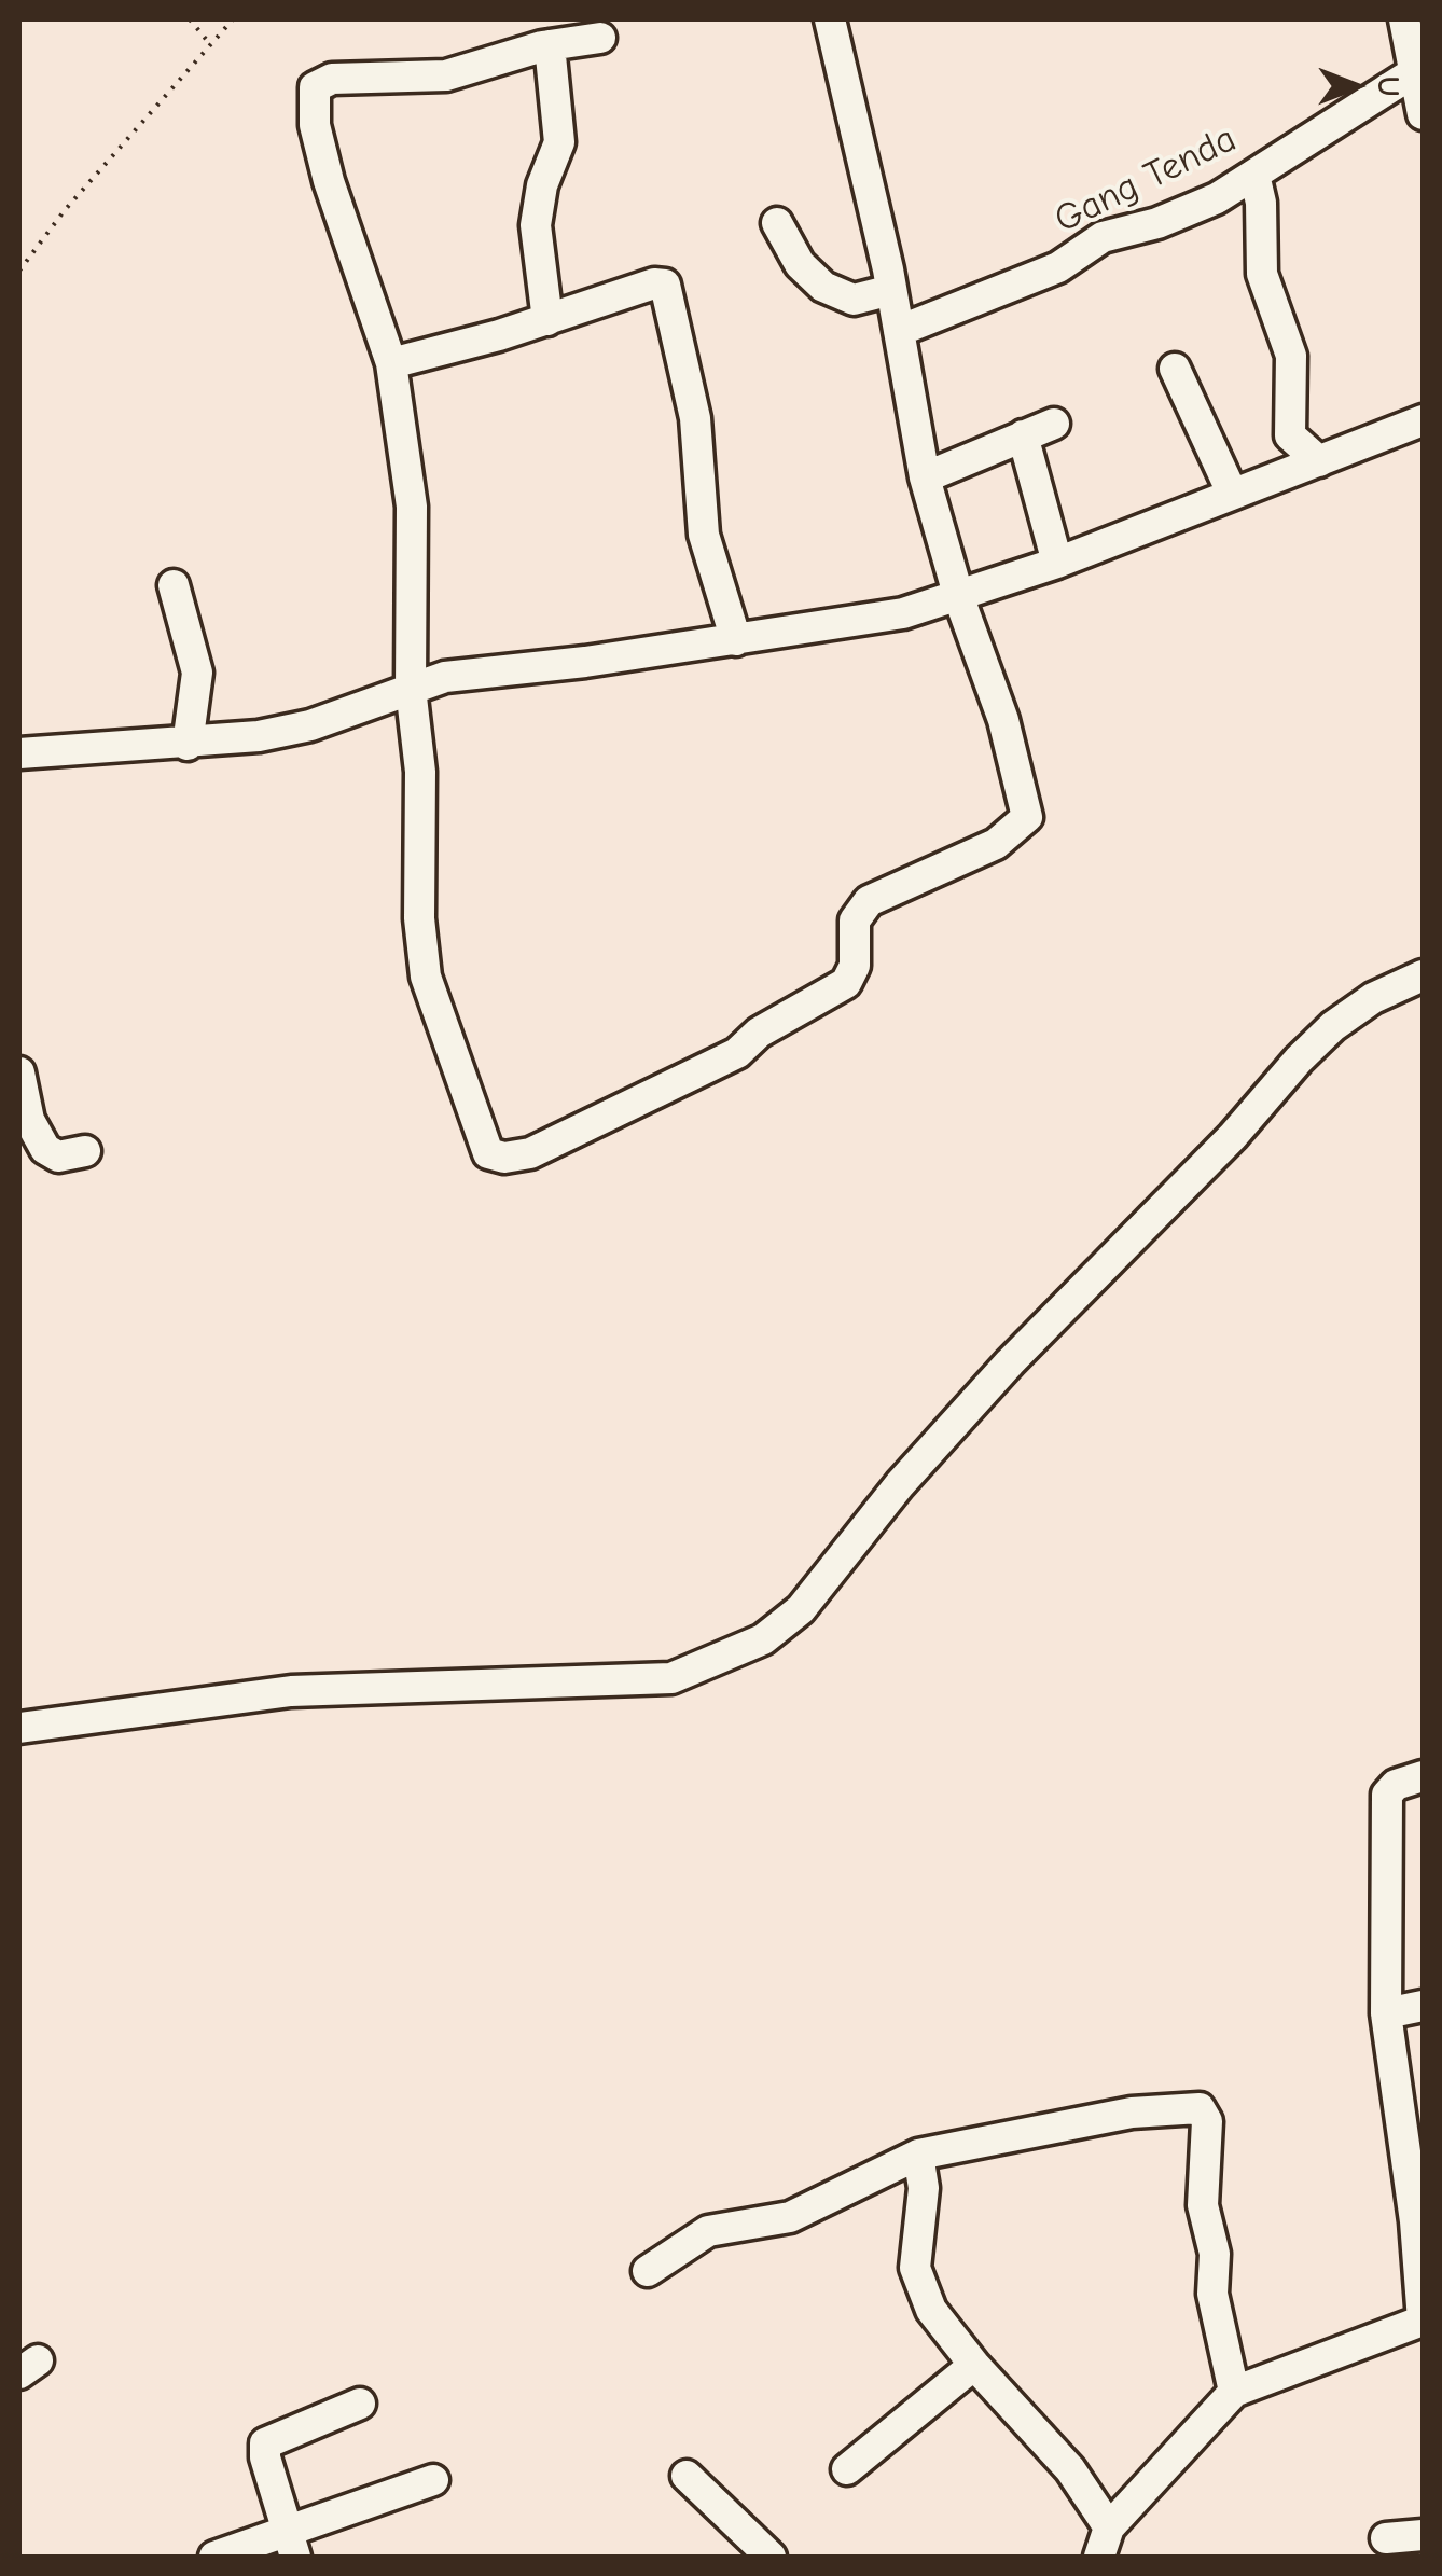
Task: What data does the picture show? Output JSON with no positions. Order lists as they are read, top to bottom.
{
  "streets": {
    "street": ["Gang Tenda"]
  },
  "north": "right"
}
